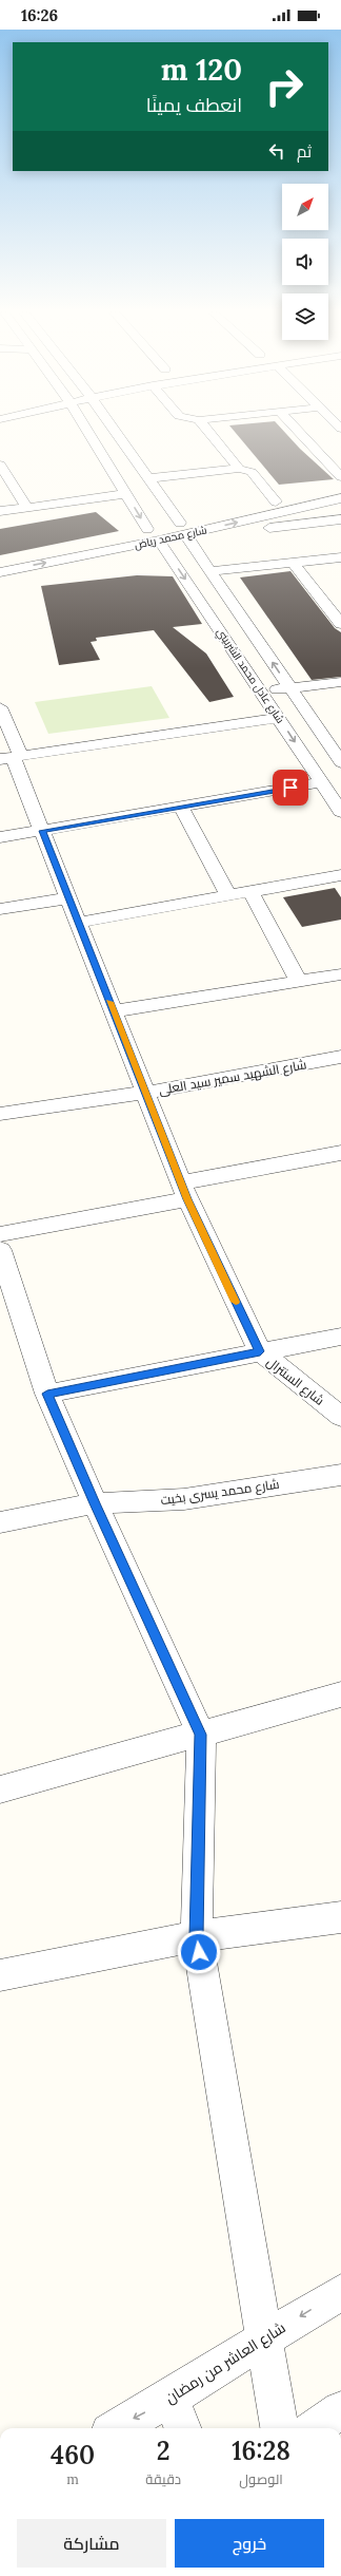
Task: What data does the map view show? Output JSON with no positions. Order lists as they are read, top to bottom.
{
  "streets": {
    "street": [
      "شارع محمد رياض",
      "شارع عادل محمد الشربيني",
      "شارع الشهيد سمير سيد العلى",
      "شارع السنترال",
      "شارع محمد يسرى بخيت",
      "شارع العاشر من رمضان"
    ]
  },
  "crossings": [
    ["شارع محمد رياض", "شارع عادل محمد الشربيني"],
    ["شارع الشهيد سمير سيد العلى", "شارع السنترال"]
  ],
  "one_way": ["شارع العاشر من رمضان"],
  "north": "top right",
  "page": {
    "status": "16:26",
    "turn": ["120 m", "انعطف يمينًا"],
    "then": "ثم",
    "eta": [
      "16:28",
      "الوصول",
      "2",
      "دقيقة",
      "460",
      "m"
    ],
    "buttons": ["خروج", "مشاركة"]
  }
}
